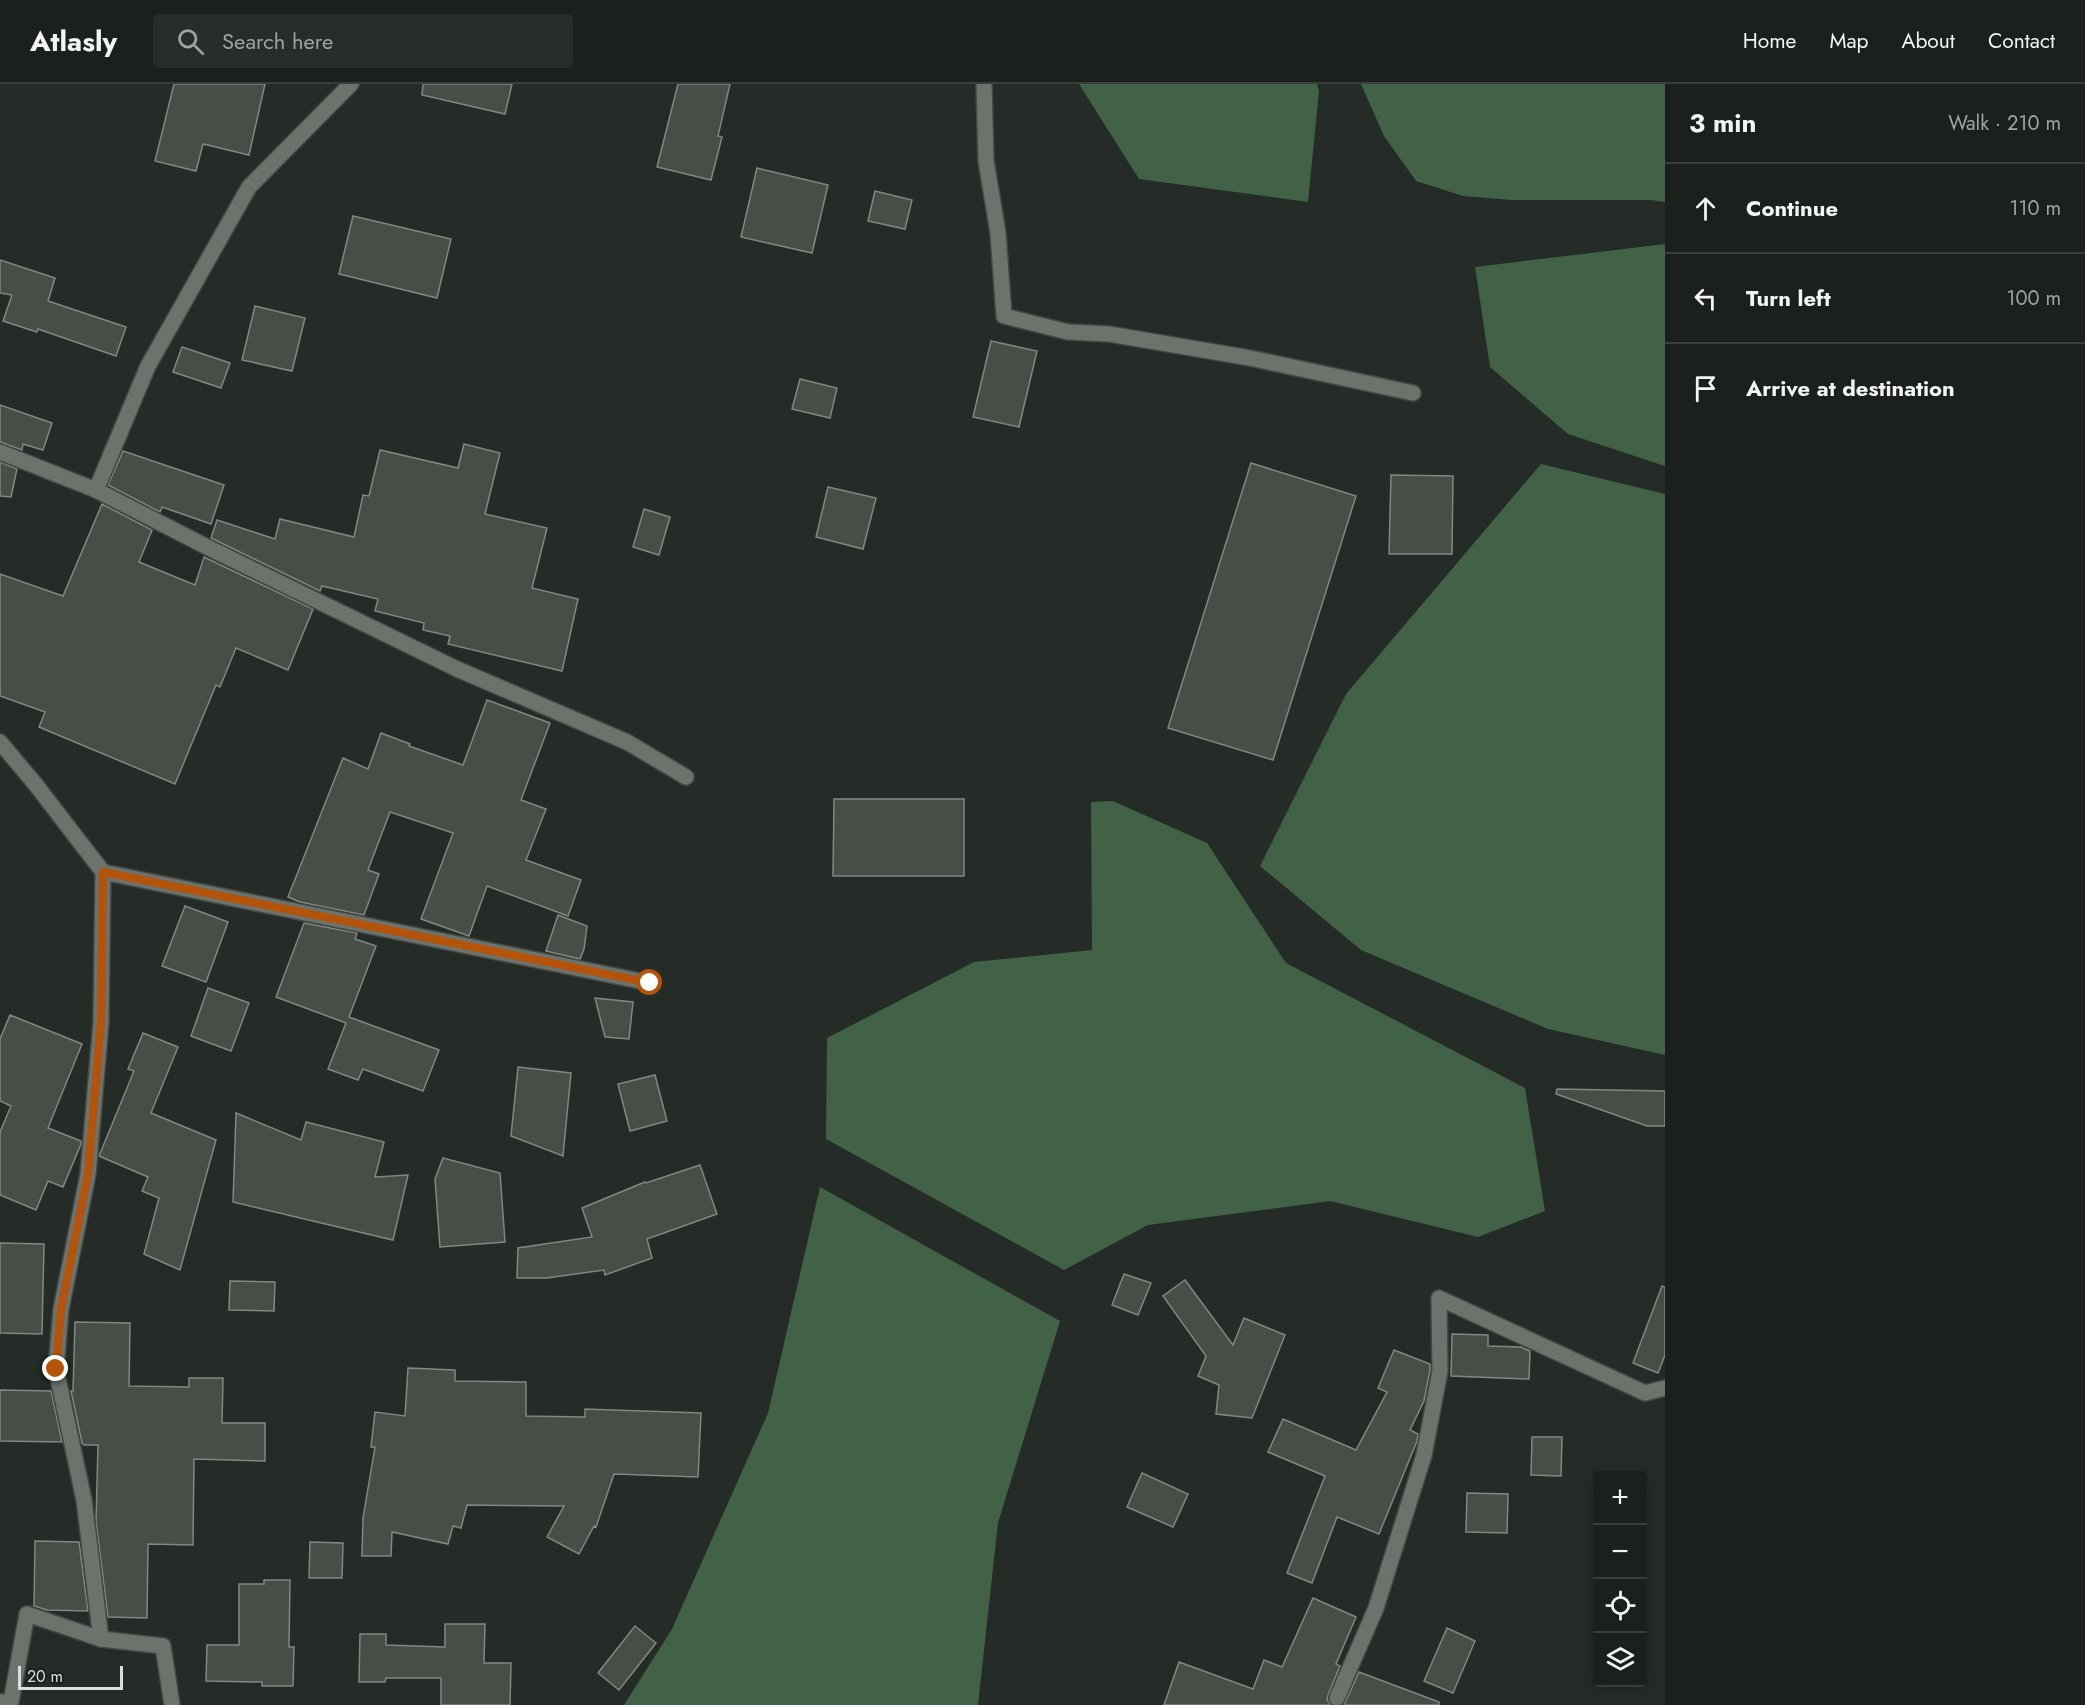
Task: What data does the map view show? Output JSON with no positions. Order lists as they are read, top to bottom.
{
  "scale_bar": "20 m",
  "page": {
    "header": "Atlasly",
    "search": "Search here",
    "nav": [
      "Home",
      "Map",
      "About",
      "Contact"
    ],
    "heading": ["3 min", "Walk · 210 m"],
    "list": [
      ["Continue", "110 m"],
      ["Turn left", "100 m"],
      "Arrive at destination"
    ],
    "map_buttons": ["+", "−"],
    "scale": "20 m"
  }
}
